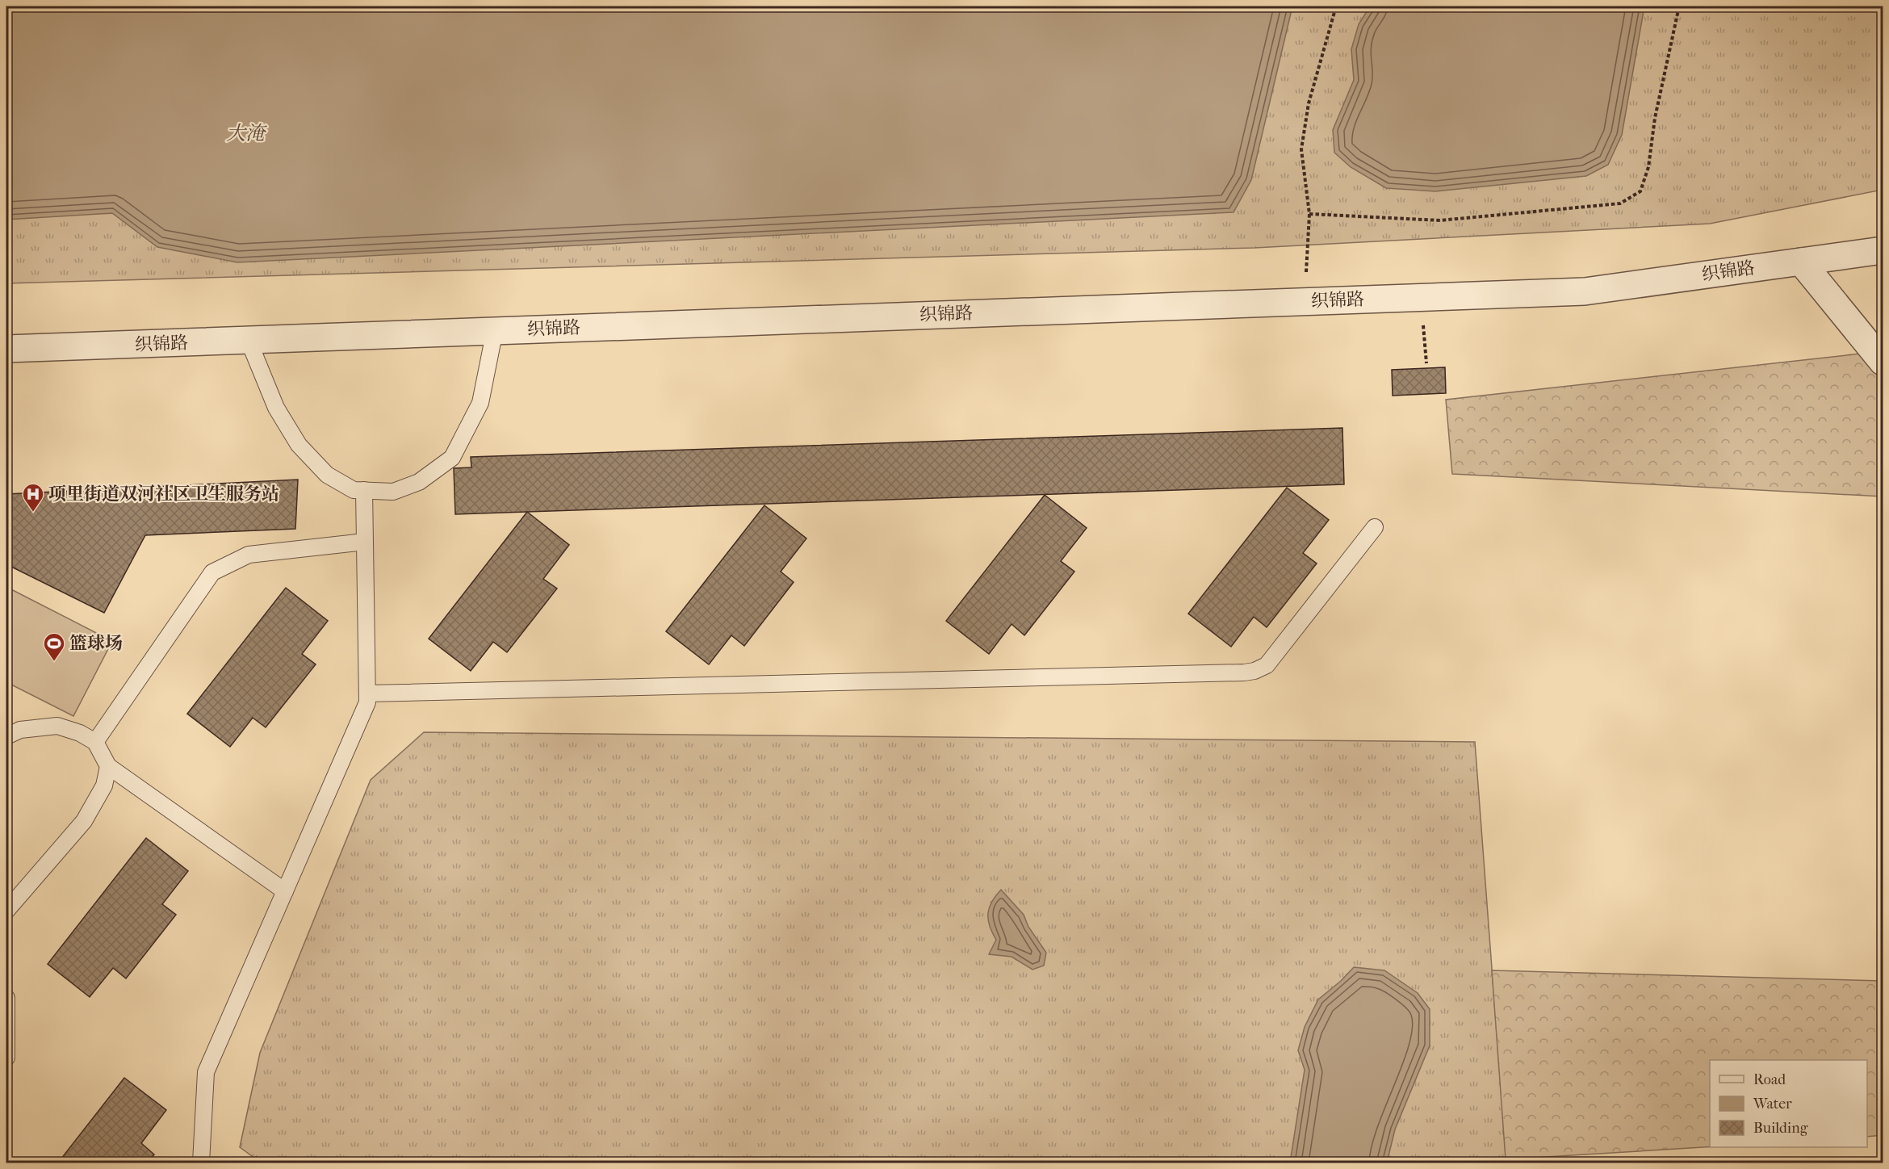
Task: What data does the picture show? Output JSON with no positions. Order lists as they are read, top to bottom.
{
  "streets": {
    "street": ["织锦路"]
  },
  "water": ["大淹"],
  "places": {
    "hospital": ["项里街道双河社区卫生服务站"],
    "sports": ["篮球场"]
  },
  "legend": ["Road", "Water", "Building"]
}
